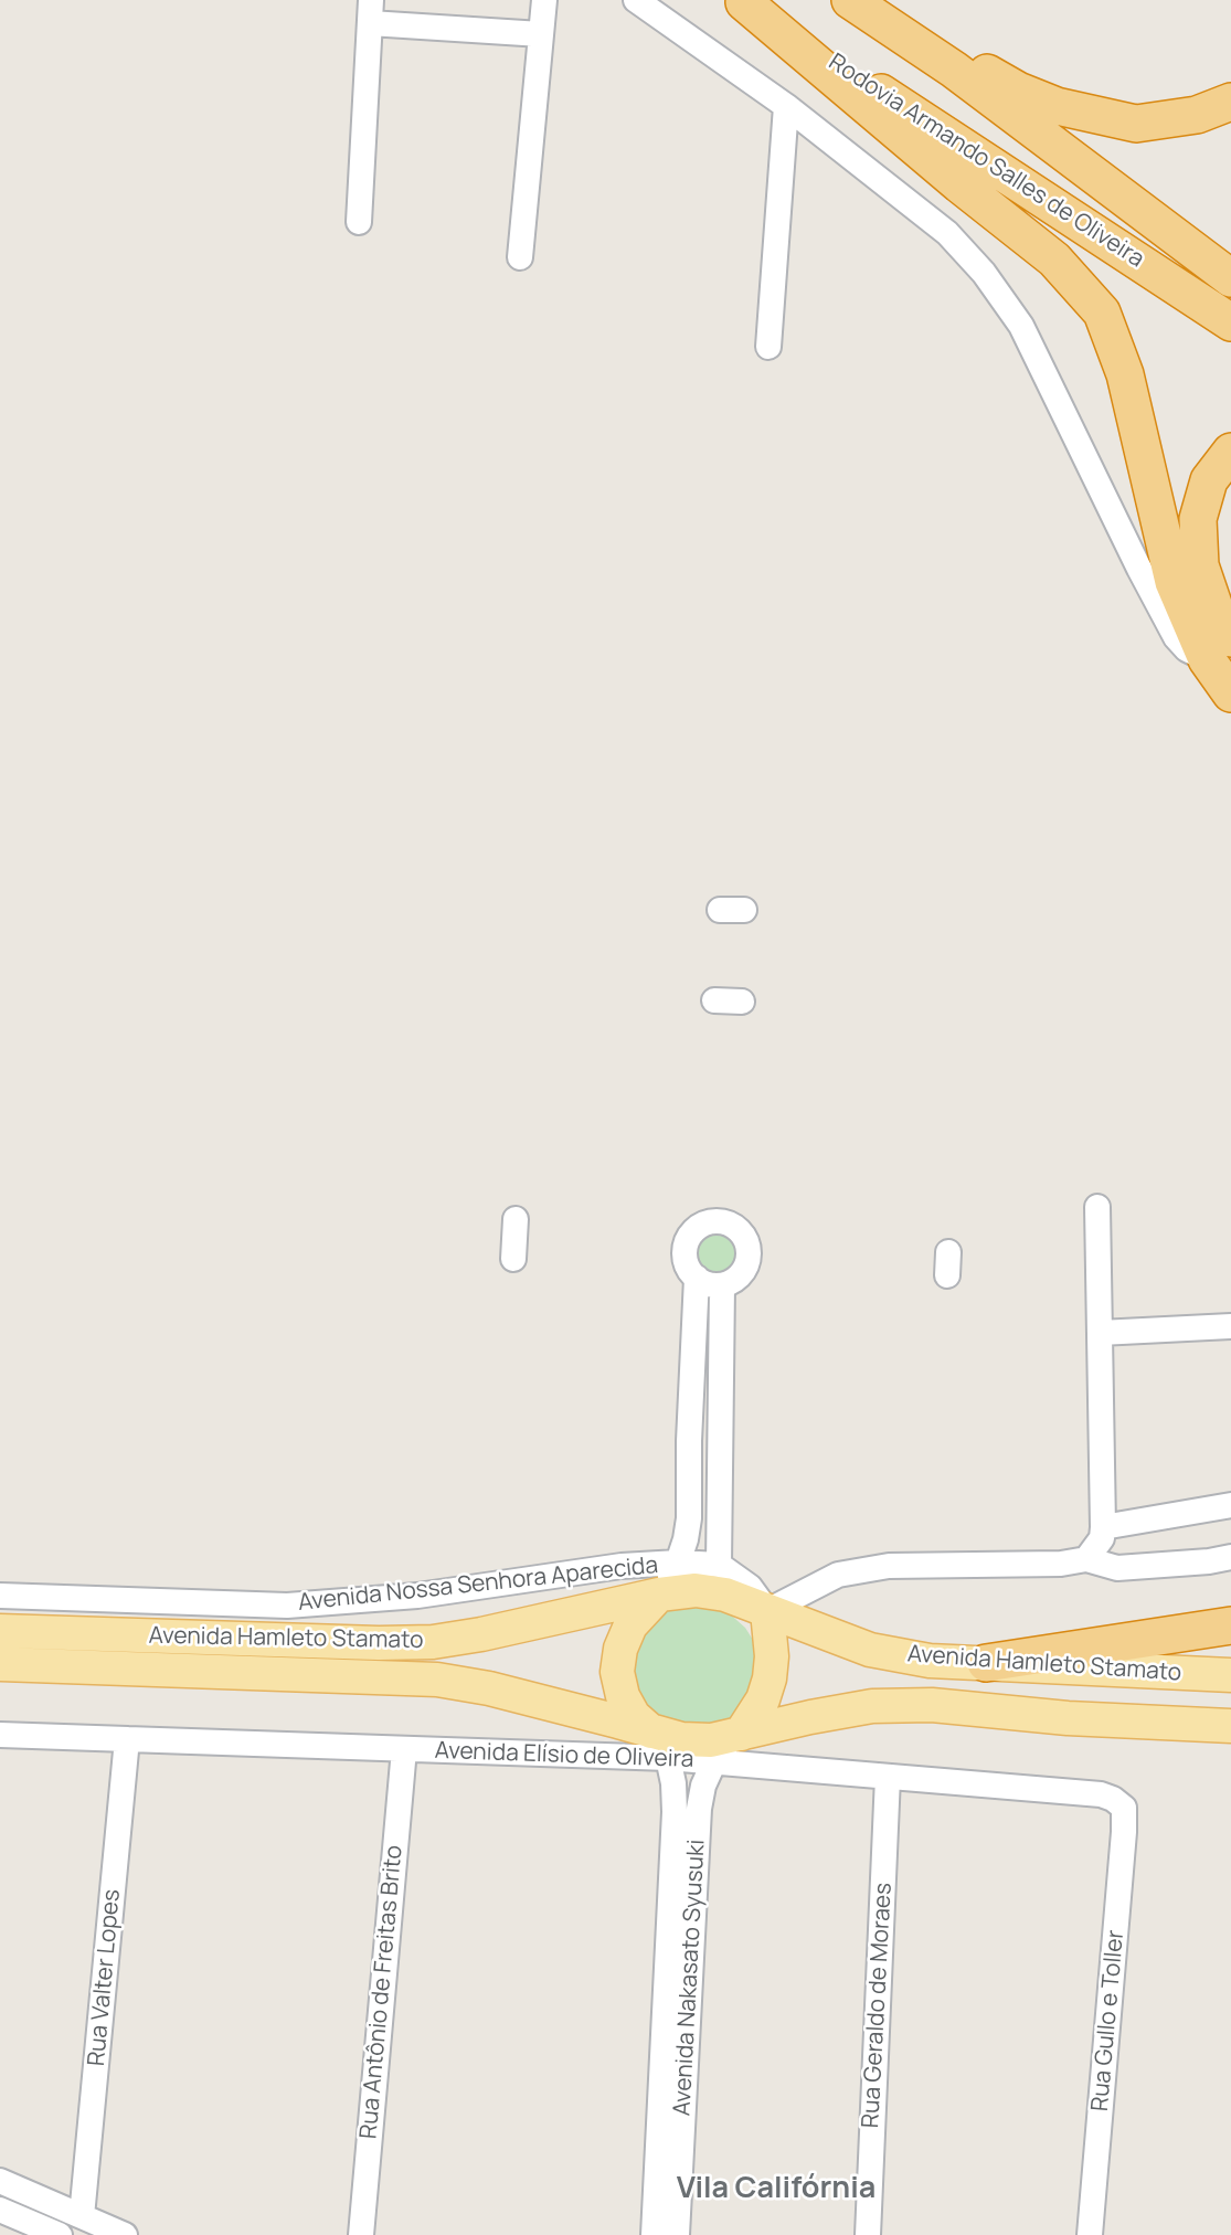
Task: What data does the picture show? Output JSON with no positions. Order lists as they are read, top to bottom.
{
  "streets": {
    "highway": ["Rodovia Armando Salles de Oliveira"],
    "main road": ["Avenida Hamleto Stamato"],
    "street": [
      "Avenida Nossa Senhora Aparecida",
      "Avenida Elísio de Oliveira",
      "Rua Valter Lopes",
      "Avenida Nakasato Syusuki",
      "Rua Antônio de Freitas Brito",
      "Rua Geraldo de Moraes",
      "Rua Gullo e Toller"
    ]
  },
  "crossings": [
    ["Avenida Hamleto Stamato", "Avenida Elísio de Oliveira"],
    ["Avenida Hamleto Stamato", "Avenida Nakasato Syusuki"],
    ["Avenida Elísio de Oliveira", "Rua Valter Lopes"],
    ["Avenida Elísio de Oliveira", "Avenida Nakasato Syusuki"],
    ["Avenida Elísio de Oliveira", "Rua Antônio de Freitas Brito"],
    ["Avenida Elísio de Oliveira", "Rua Geraldo de Moraes"],
    ["Avenida Elísio de Oliveira", "Rua Gullo e Toller"]
  ],
  "districts": ["Vila Califórnia"]
}
